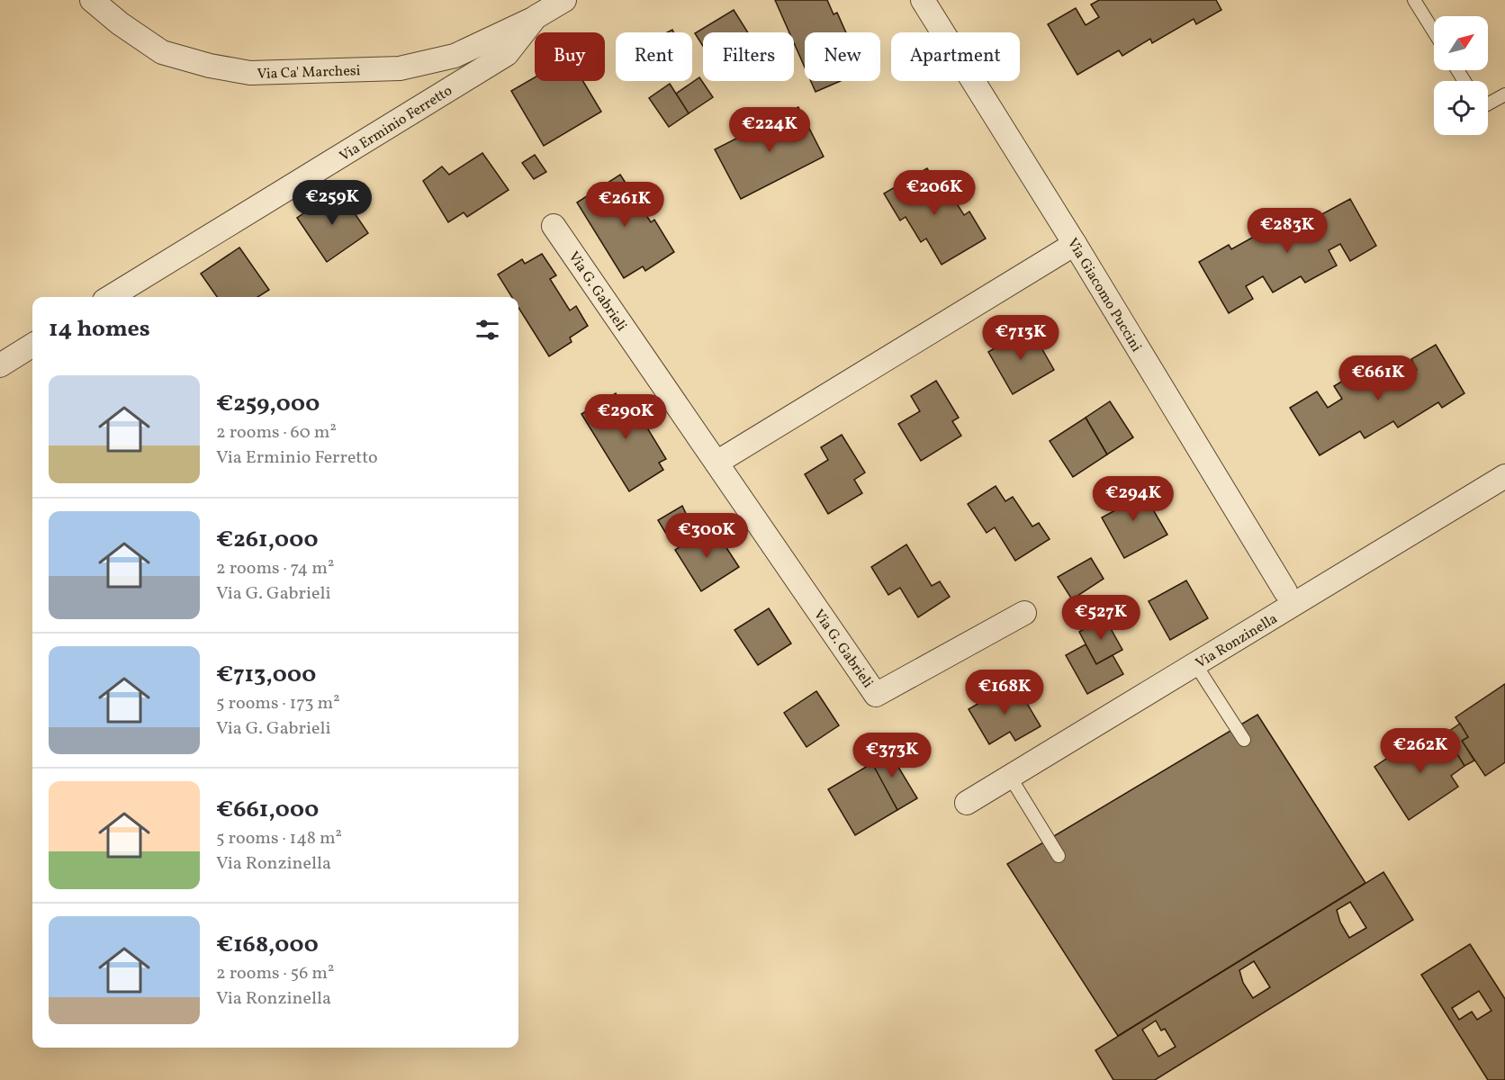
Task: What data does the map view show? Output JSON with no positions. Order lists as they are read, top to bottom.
{
  "streets": {
    "street": [
      "Via Ca' Marchesi",
      "Via Erminio Ferretto",
      "Via G. Gabrieli",
      "Via Giacomo Puccini",
      "Via Ronzinella"
    ]
  },
  "crossings": [
    ["Via Ca' Marchesi", "Via Erminio Ferretto"]
  ],
  "north": "top right",
  "page": {
    "chip": [
      "Buy",
      "Rent",
      "Filters",
      "New",
      "Apartment"
    ],
    "price": [
      "€224K",
      "€206K",
      "€259K",
      "€261K",
      "€283K",
      "€713K",
      "€661K",
      "€290K",
      "€294K",
      "€300K",
      "€527K",
      "€168K",
      "€262K",
      "€373K"
    ],
    "heading": "14 homes",
    "list": [
      {
        "name": "€259,000",
        "note": "2 rooms · 60 m² · Via Erminio Ferretto"
      },
      {
        "name": "€261,000",
        "note": "2 rooms · 74 m² · Via G. Gabrieli"
      },
      {
        "name": "€713,000",
        "note": "5 rooms · 173 m² · Via G. Gabrieli"
      },
      {
        "name": "€661,000",
        "note": "5 rooms · 148 m² · Via Ronzinella"
      },
      {
        "name": "€168,000",
        "note": "2 rooms · 56 m² · Via Ronzinella"
      }
    ]
  }
}
